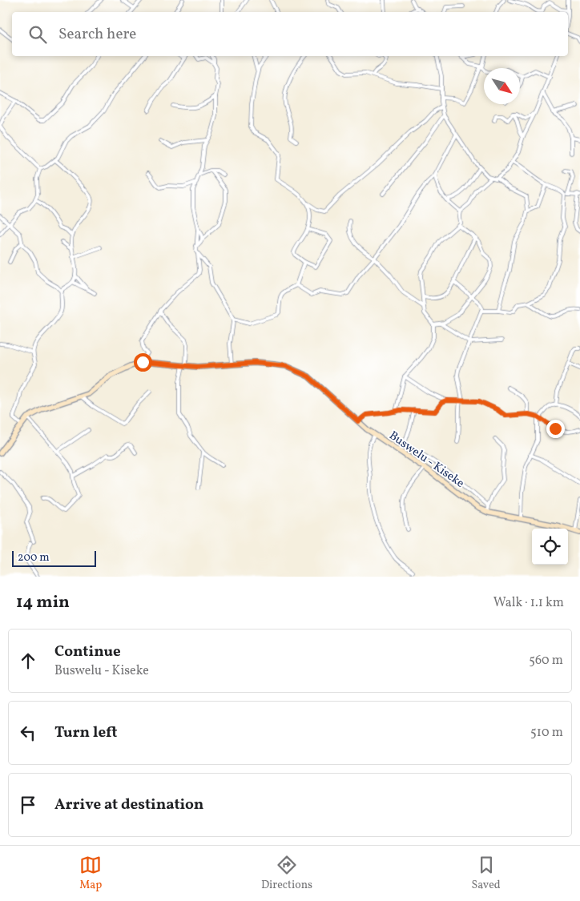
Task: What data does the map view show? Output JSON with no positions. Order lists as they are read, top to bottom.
{
  "streets": {
    "main road": ["Buswelu - Kiseke"]
  },
  "scale_bar": "200 m",
  "north": "bottom right",
  "page": {
    "search": "Search here",
    "scale": "200 m",
    "heading": ["14 min", "Walk · 1.1 km"],
    "list": [
      ["Continue", "Buswelu - Kiseke", "560 m"],
      ["Turn left", "510 m"],
      "Arrive at destination"
    ],
    "nav": ["Map", "Directions", "Saved"]
  }
}
